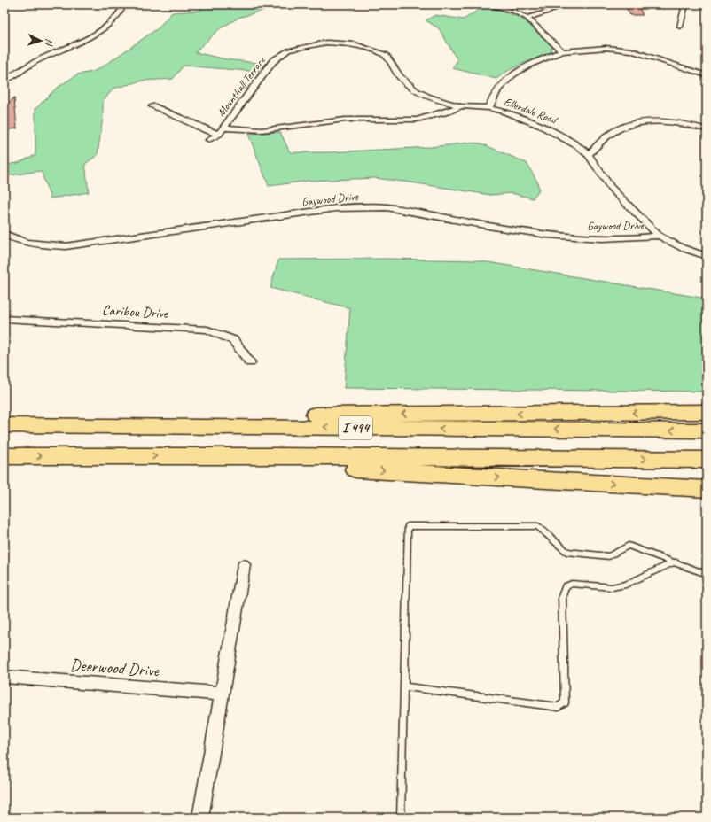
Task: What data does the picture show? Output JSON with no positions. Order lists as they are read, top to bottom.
{
  "streets": {
    "highway": ["I 494"],
    "street": [
      "Mounthall Terrace",
      "Ellerdale Road",
      "Gaywood Drive",
      "Caribou Drive",
      "Deerwood Drive"
    ]
  },
  "crossings": [
    ["Mounthall Terrace", "Ellerdale Road"],
    ["Ellerdale Road", "Gaywood Drive"]
  ],
  "north": "right"
}
